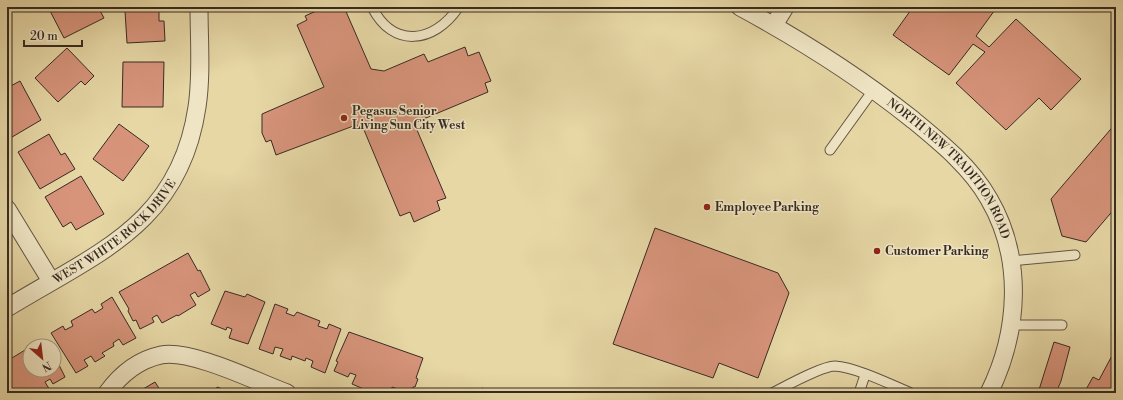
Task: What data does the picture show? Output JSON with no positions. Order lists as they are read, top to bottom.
{
  "streets": {
    "street": ["NORTH NEW TRADITION ROAD", "WEST WHITE ROCK DRIVE"]
  },
  "places": ["Pegasus Senior Living Sun City West", "Employee Parking", "Customer Parking"],
  "scale_bar": "20 m",
  "north": "bottom right"
}
